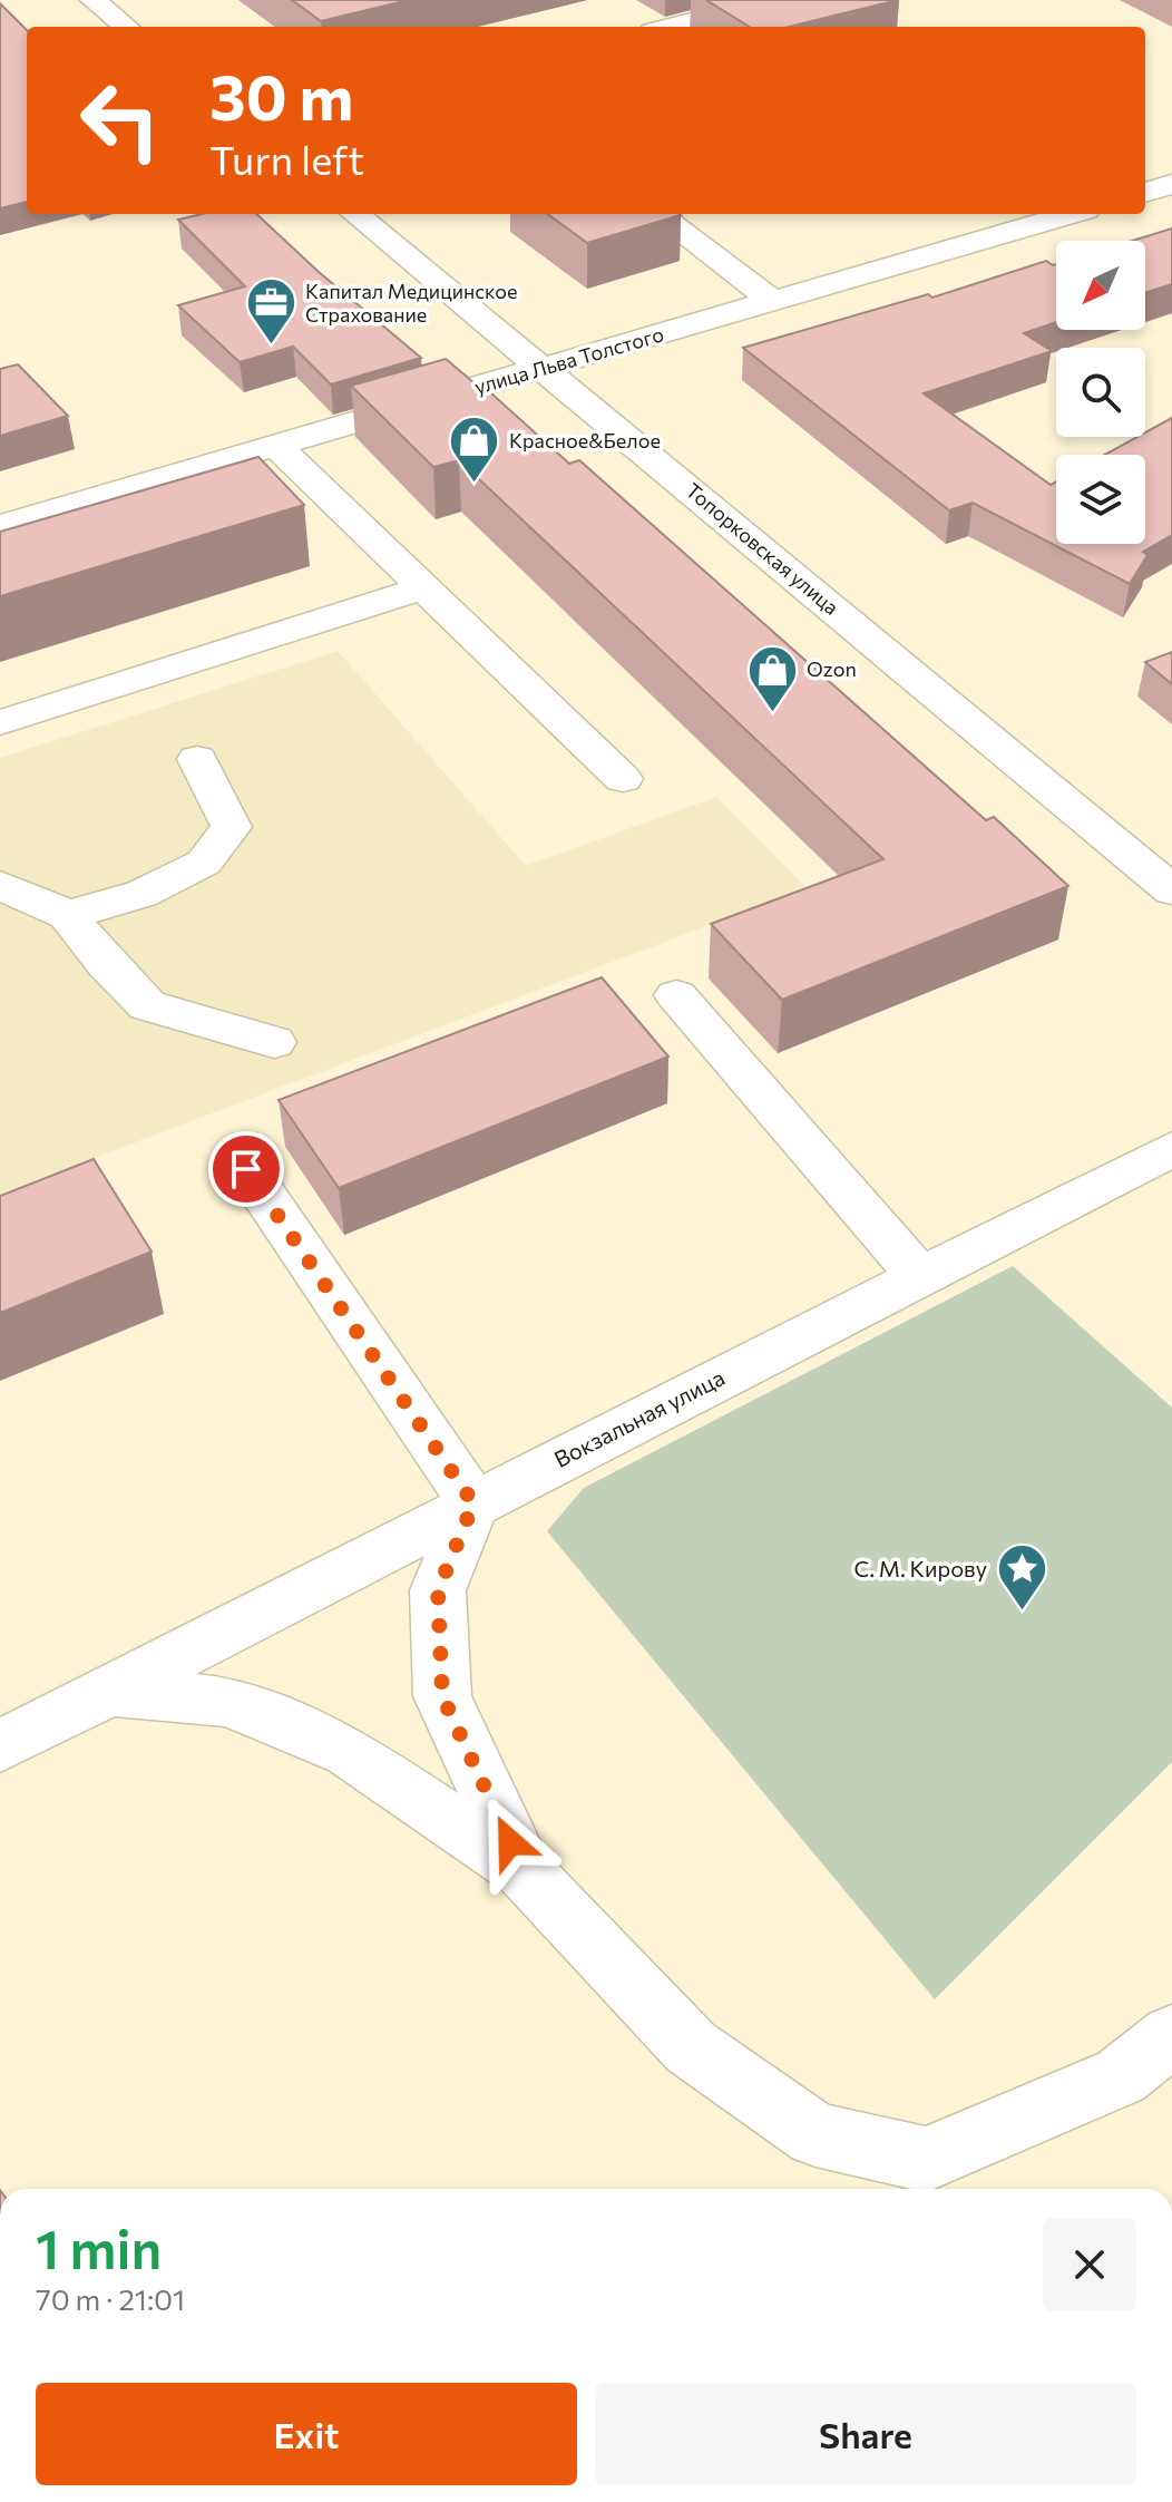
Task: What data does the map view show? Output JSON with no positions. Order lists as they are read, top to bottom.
{
  "streets": {
    "street": ["улица Льва Толстого", "Топорковская улица", "Вокзальная улица"]
  },
  "crossings": [
    ["улица Льва Толстого", "Топорковская улица"]
  ],
  "places": {
    "office": ["Капитал Медицинское Страхование"],
    "shop": ["Красное&Белое", "Ozon"],
    "place": ["С. М. Кирову"]
  },
  "north": "bottom left",
  "page": {
    "turn": ["30 m", "Turn left"],
    "heading": ["1 min", "70 m · 21:01"],
    "buttons": ["Exit", "Share"]
  }
}
